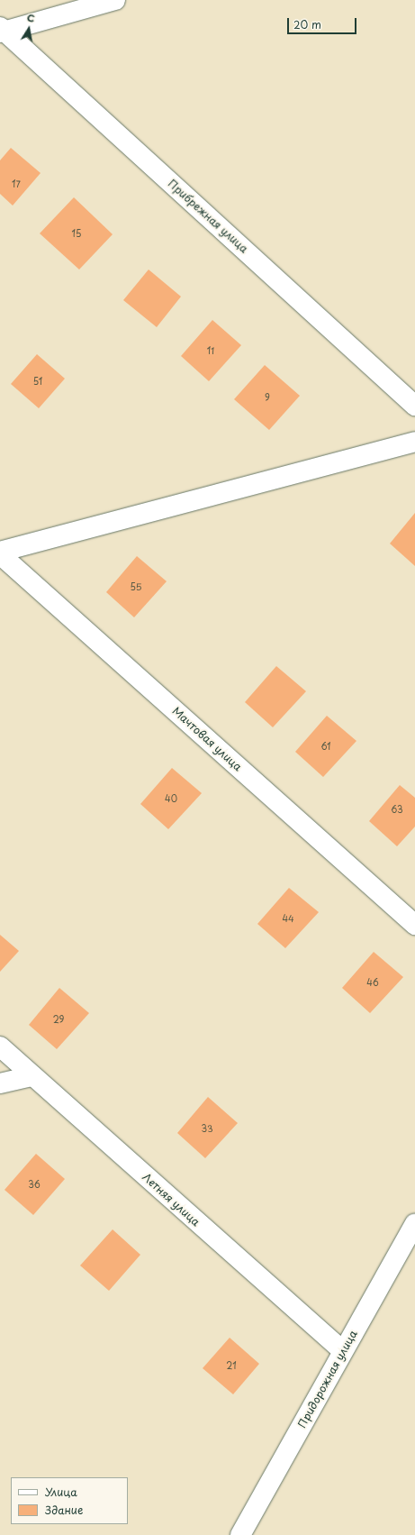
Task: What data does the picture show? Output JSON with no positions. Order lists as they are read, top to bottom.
{
  "streets": {
    "street": [
      "Прибрежная улица",
      "Мачтовая улица",
      "Летняя улица",
      "Придорожная улица"
    ]
  },
  "crossings": [
    ["Летняя улица", "Придорожная улица"]
  ],
  "house_numbers": [
    "17",
    "15",
    "11",
    "51",
    "9",
    "55",
    "61",
    "40",
    "63",
    "44",
    "46",
    "29",
    "33",
    "36",
    "21"
  ],
  "legend": ["Улица", "Здание"],
  "scale_bar": "20 m",
  "north": "top"
}
